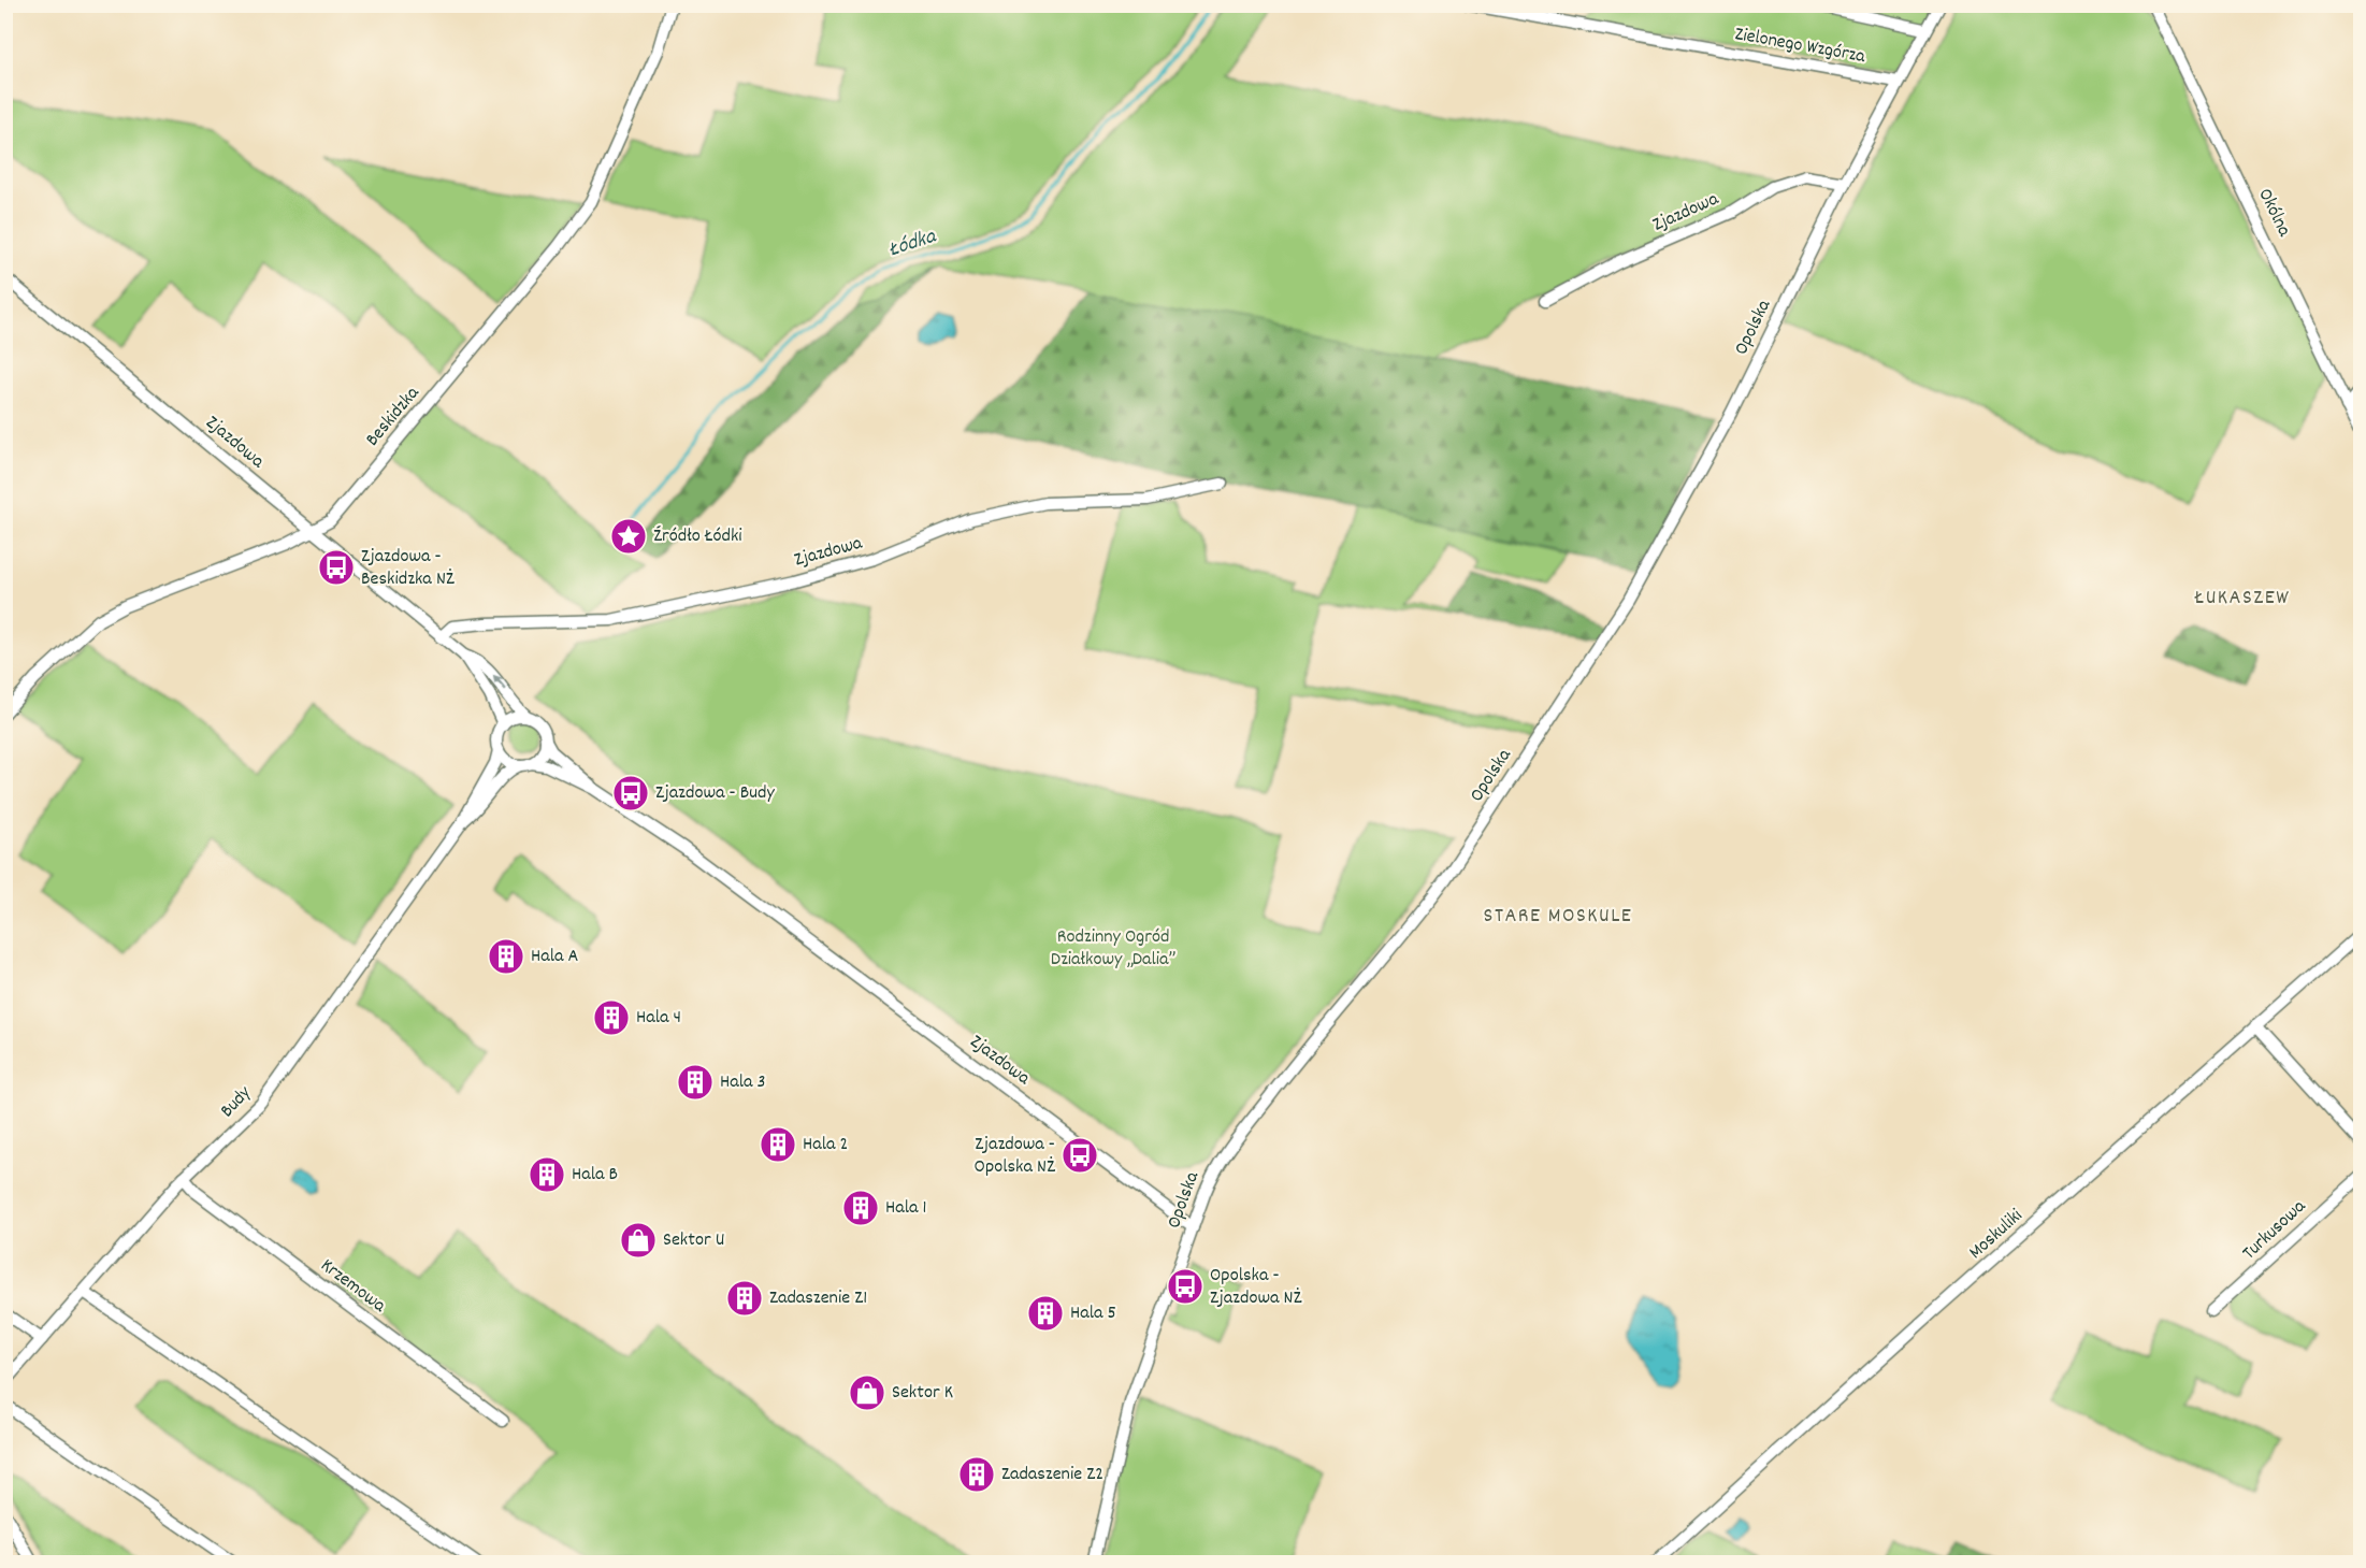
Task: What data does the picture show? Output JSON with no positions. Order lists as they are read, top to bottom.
{
  "streets": {
    "street": [
      "Zielonego Wzgórza",
      "Zjazdowa",
      "Okólna",
      "Opolska",
      "Beskidzka",
      "Budy",
      "Turkusowa",
      "Moskuliki",
      "Krzemowa"
    ]
  },
  "crossings": [
    ["Zielonego Wzgórza", "Opolska"],
    ["Zjazdowa", "Opolska"],
    ["Zjazdowa", "Beskidzka"],
    ["Zjazdowa", "Budy"],
    ["Budy", "Krzemowa"]
  ],
  "districts": ["ŁUKASZEW", "STARE MOSKULE"],
  "water": ["Łódka"],
  "parks": ["Rodzinny Ogród Działkowy „Dalia”"],
  "places": {
    "place": ["Źródło Łódki"],
    "bus stop": [
      "Zjazdowa - Beskidzka NŻ",
      "Zjazdowa - Budy",
      "Zjazdowa - Opolska NŻ",
      "Opolska - Zjazdowa NŻ"
    ],
    "building": [
      "Hala A",
      "Hala 4",
      "Hala 3",
      "Hala 2",
      "Hala B",
      "Hala 1",
      "Zadaszenie Z1",
      "Hala 5",
      "Zadaszenie Z2"
    ],
    "shop": ["Sektor U", "Sektor K"]
  }
}
